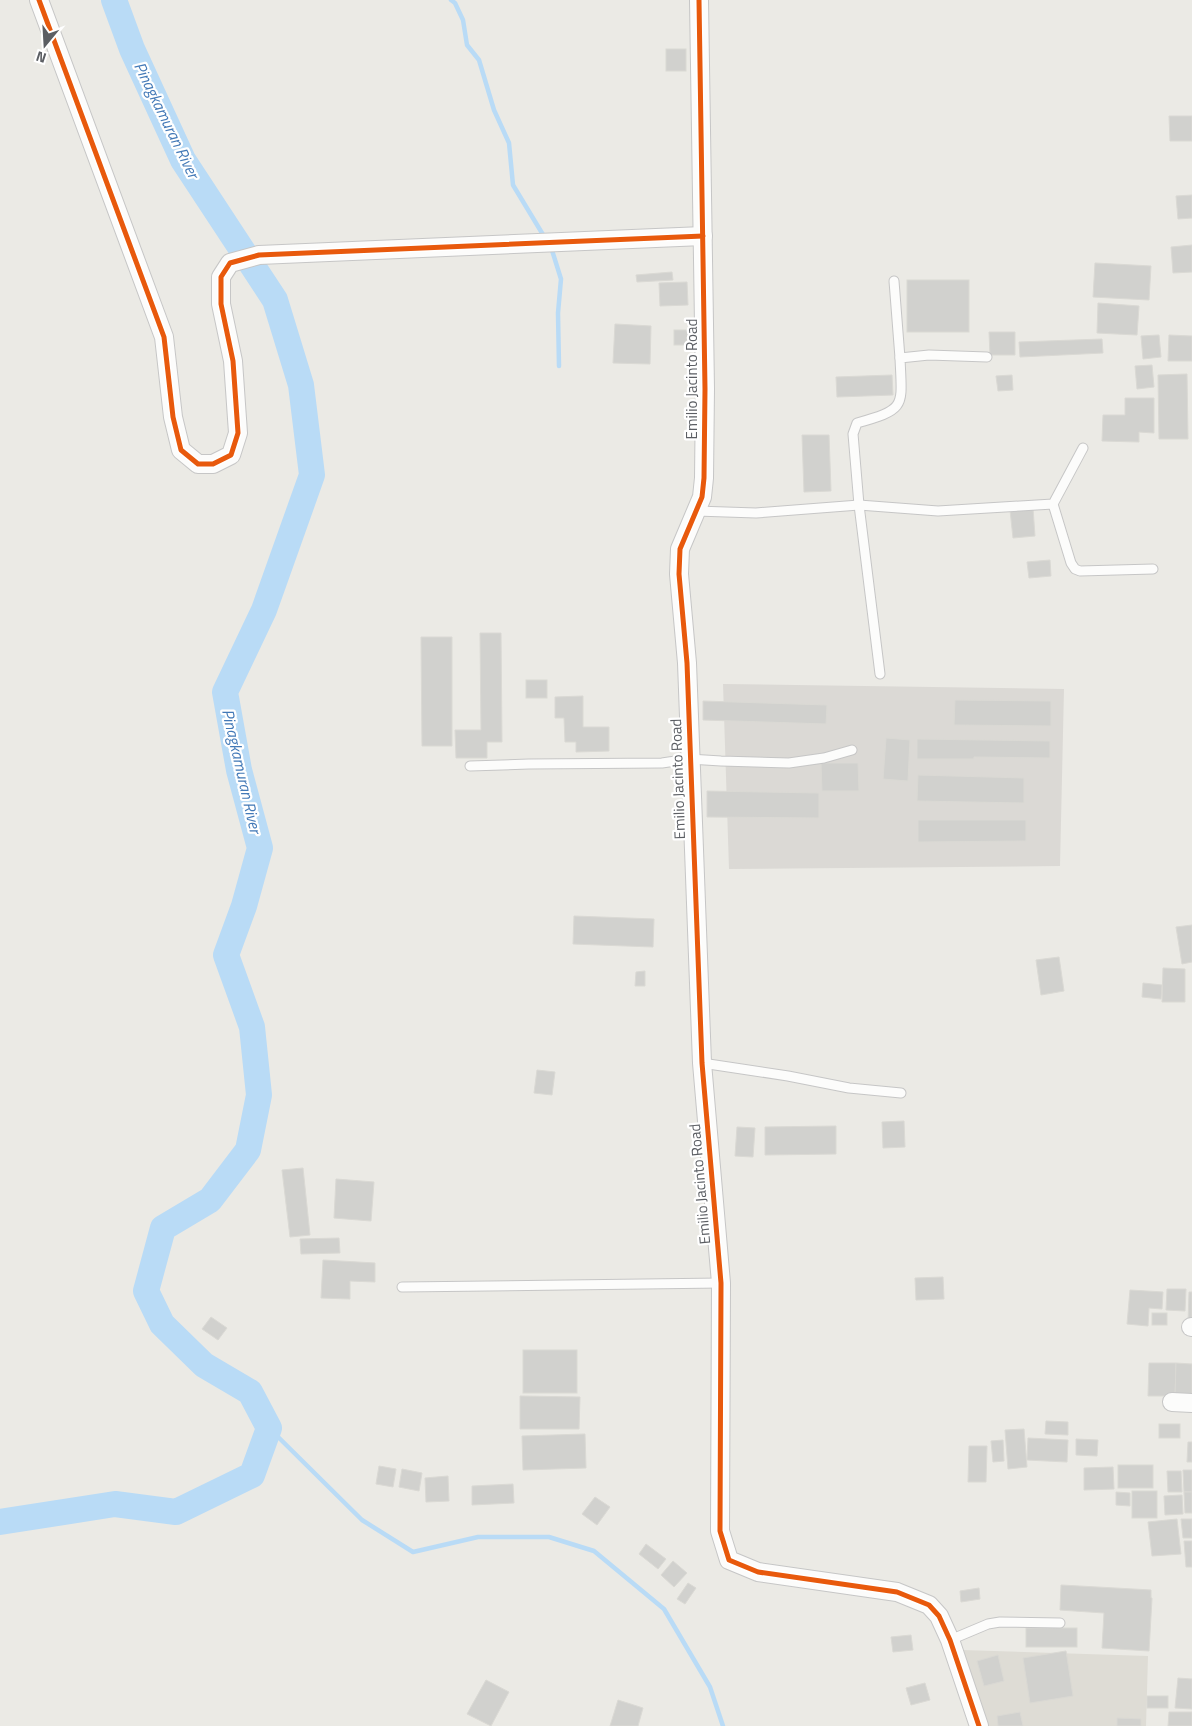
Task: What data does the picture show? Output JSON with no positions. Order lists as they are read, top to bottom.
{
  "streets": {
    "street": ["Emilio Jacinto Road"]
  },
  "water": ["Pinagkamuran River"],
  "north": "bottom"
}
